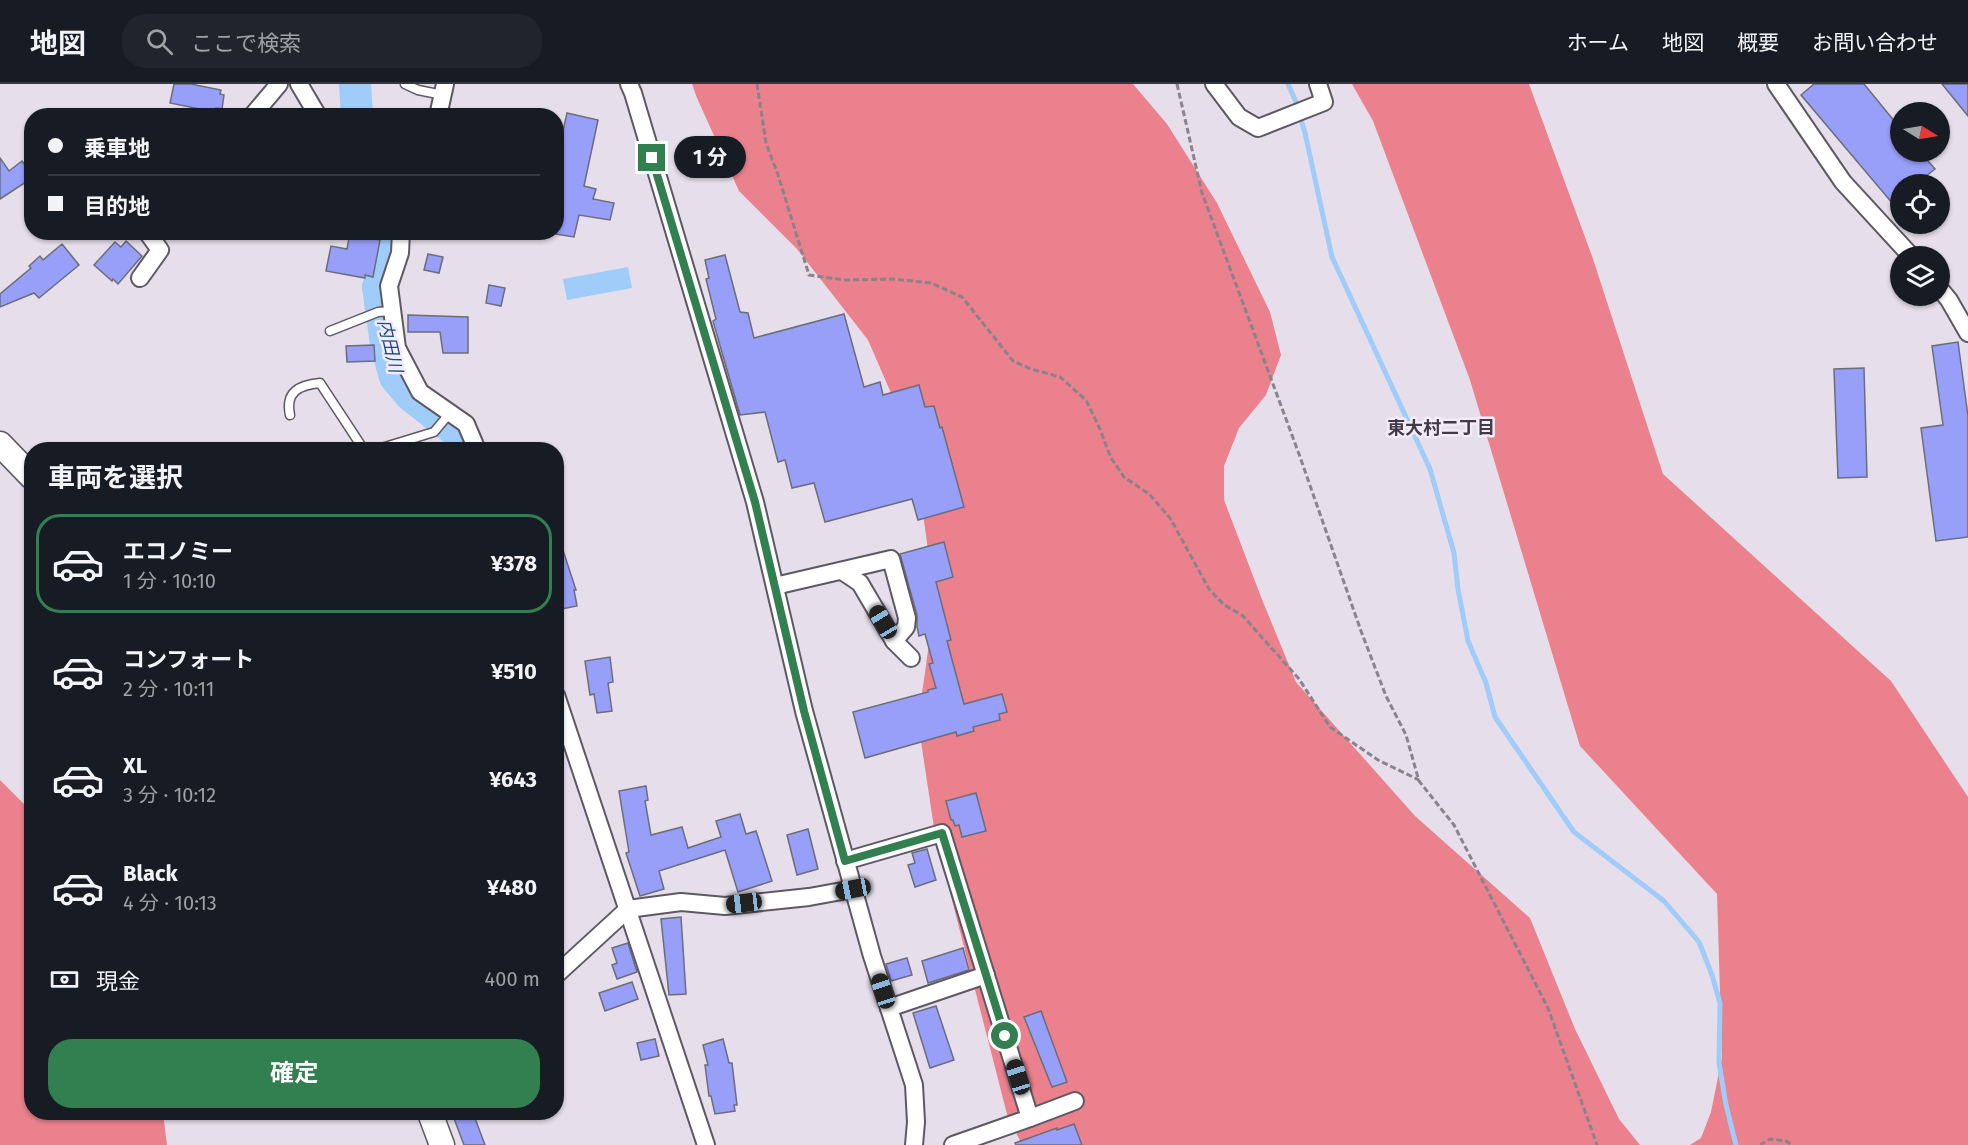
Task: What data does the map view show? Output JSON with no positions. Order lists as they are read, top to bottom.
{
  "districts": ["東大村二丁目"],
  "water": ["内田川"],
  "north": "right",
  "page": {
    "header": "地図",
    "search": "ここで検索",
    "nav": [
      "ホーム",
      "地図",
      "概要",
      "お問い合わせ"
    ],
    "banner": ["乗車地", "目的地"],
    "bubble": "1 分",
    "heading": "車両を選択",
    "list": [
      {
        "name": "エコノミー",
        "note": "1 分 · 10:10",
        "value": "¥378"
      },
      {
        "name": "コンフォート",
        "note": "2 分 · 10:11",
        "value": "¥510"
      },
      {
        "name": "XL",
        "note": "3 分 · 10:12",
        "value": "¥643"
      },
      {
        "name": "Black",
        "note": "4 分 · 10:13",
        "value": "¥480"
      }
    ],
    "pay": ["現金", "400 m"],
    "buttons": "確定"
  }
}
